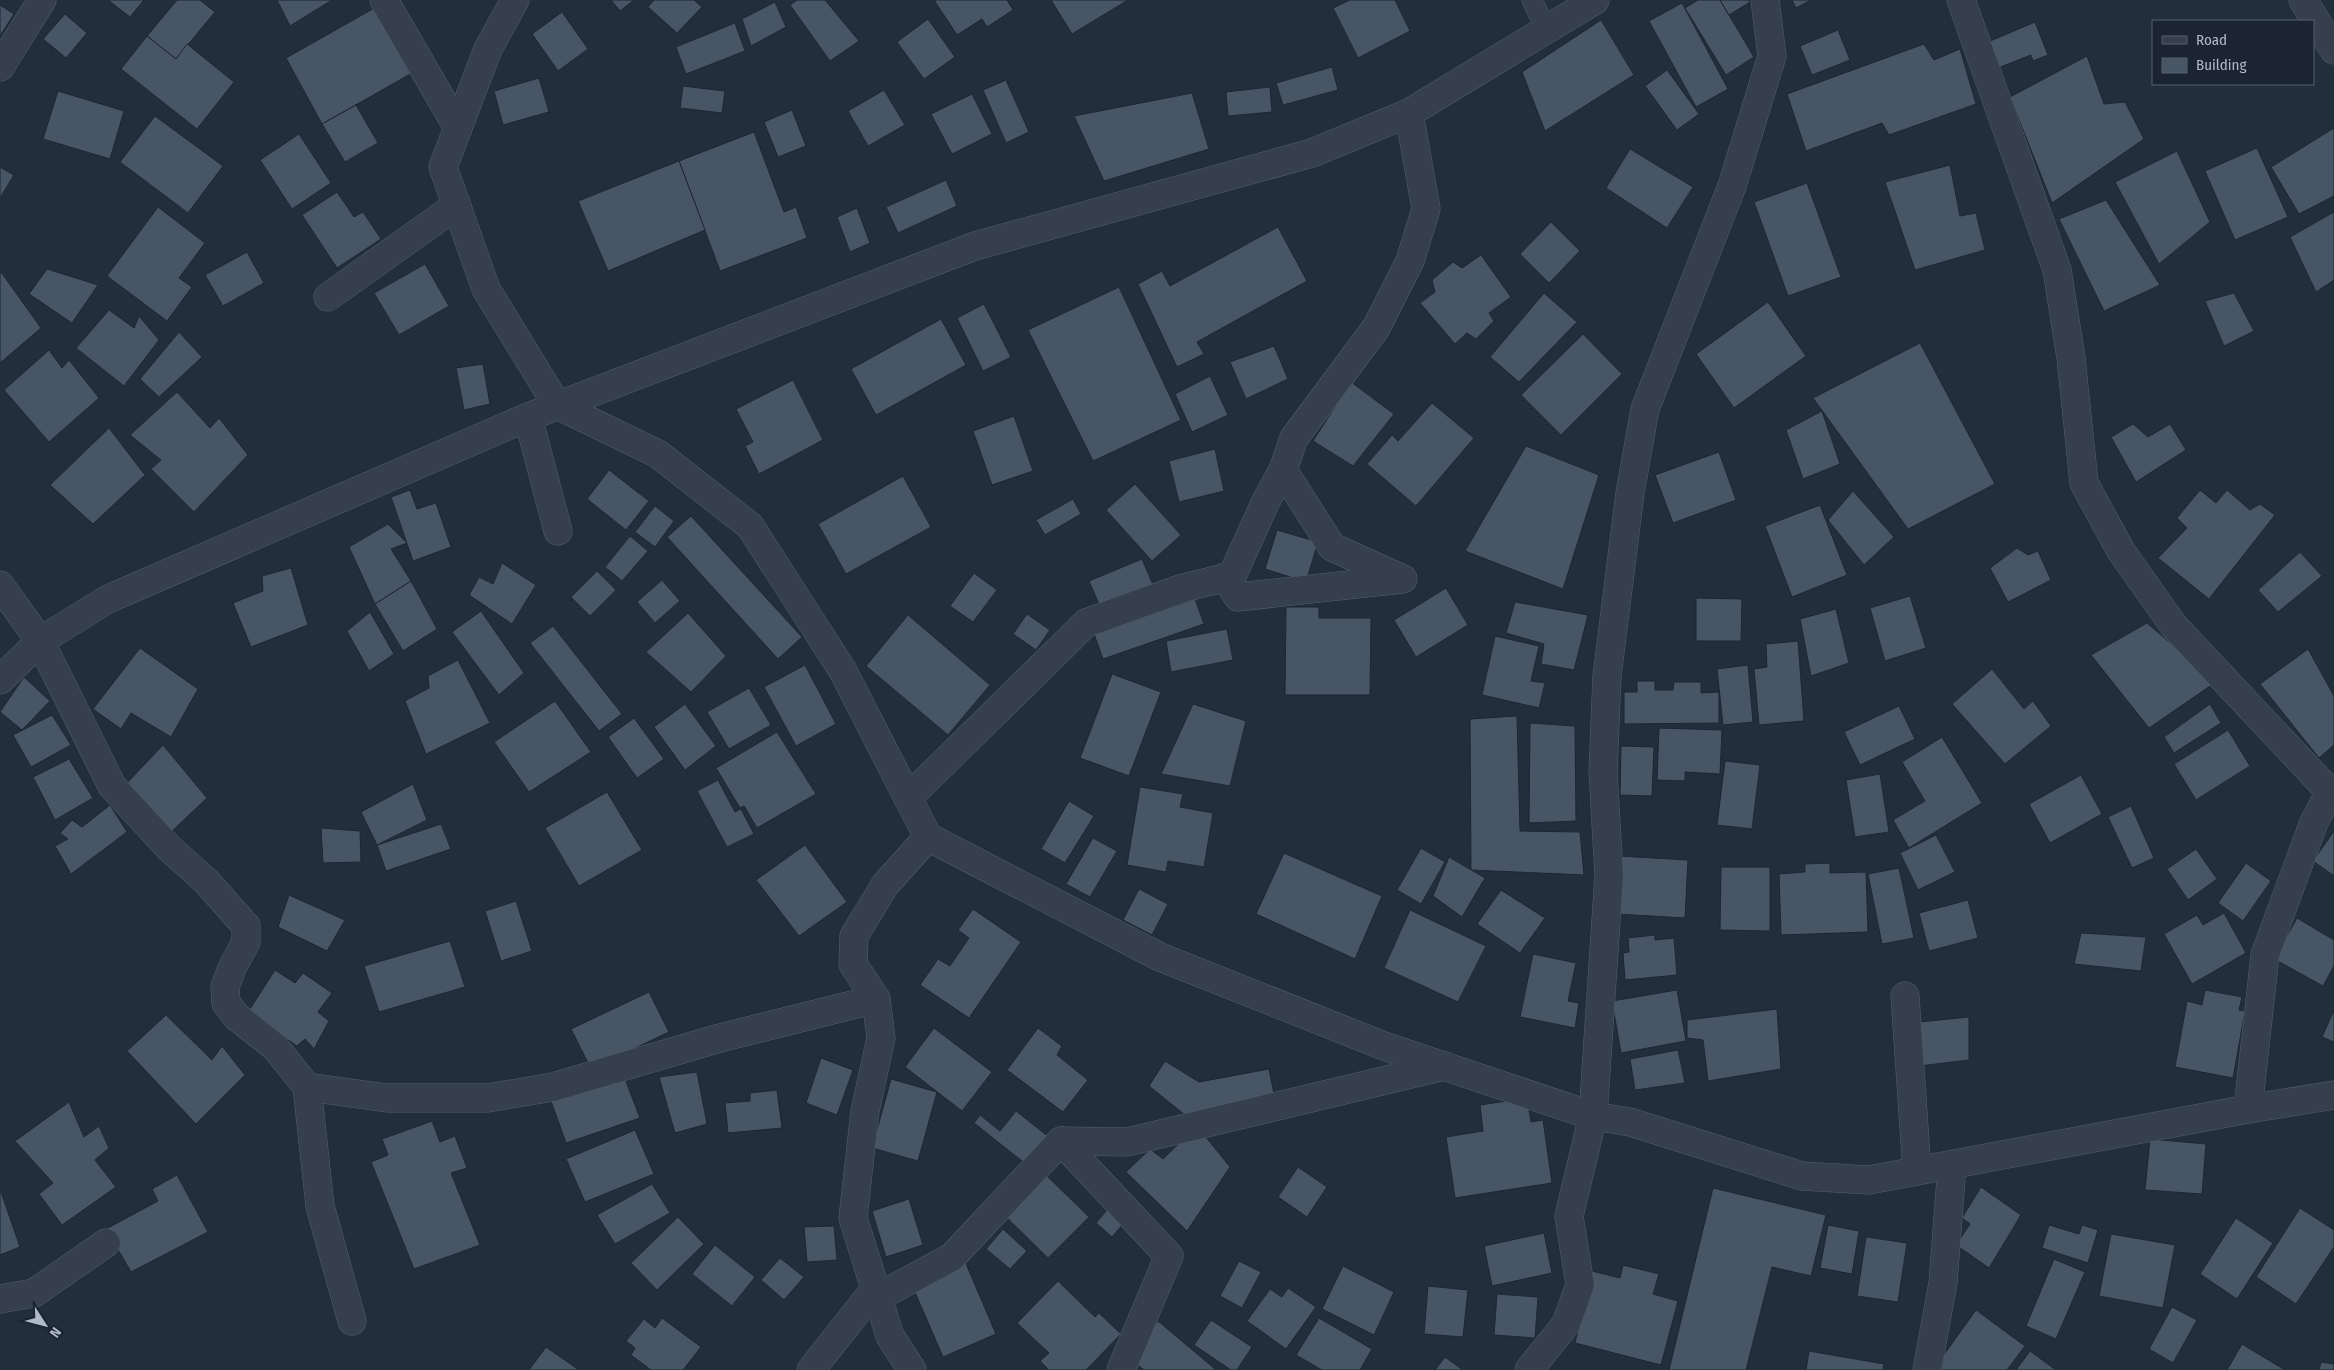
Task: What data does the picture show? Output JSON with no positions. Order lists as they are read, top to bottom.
{
  "legend": ["Road", "Building"],
  "north": "bottom right"
}
